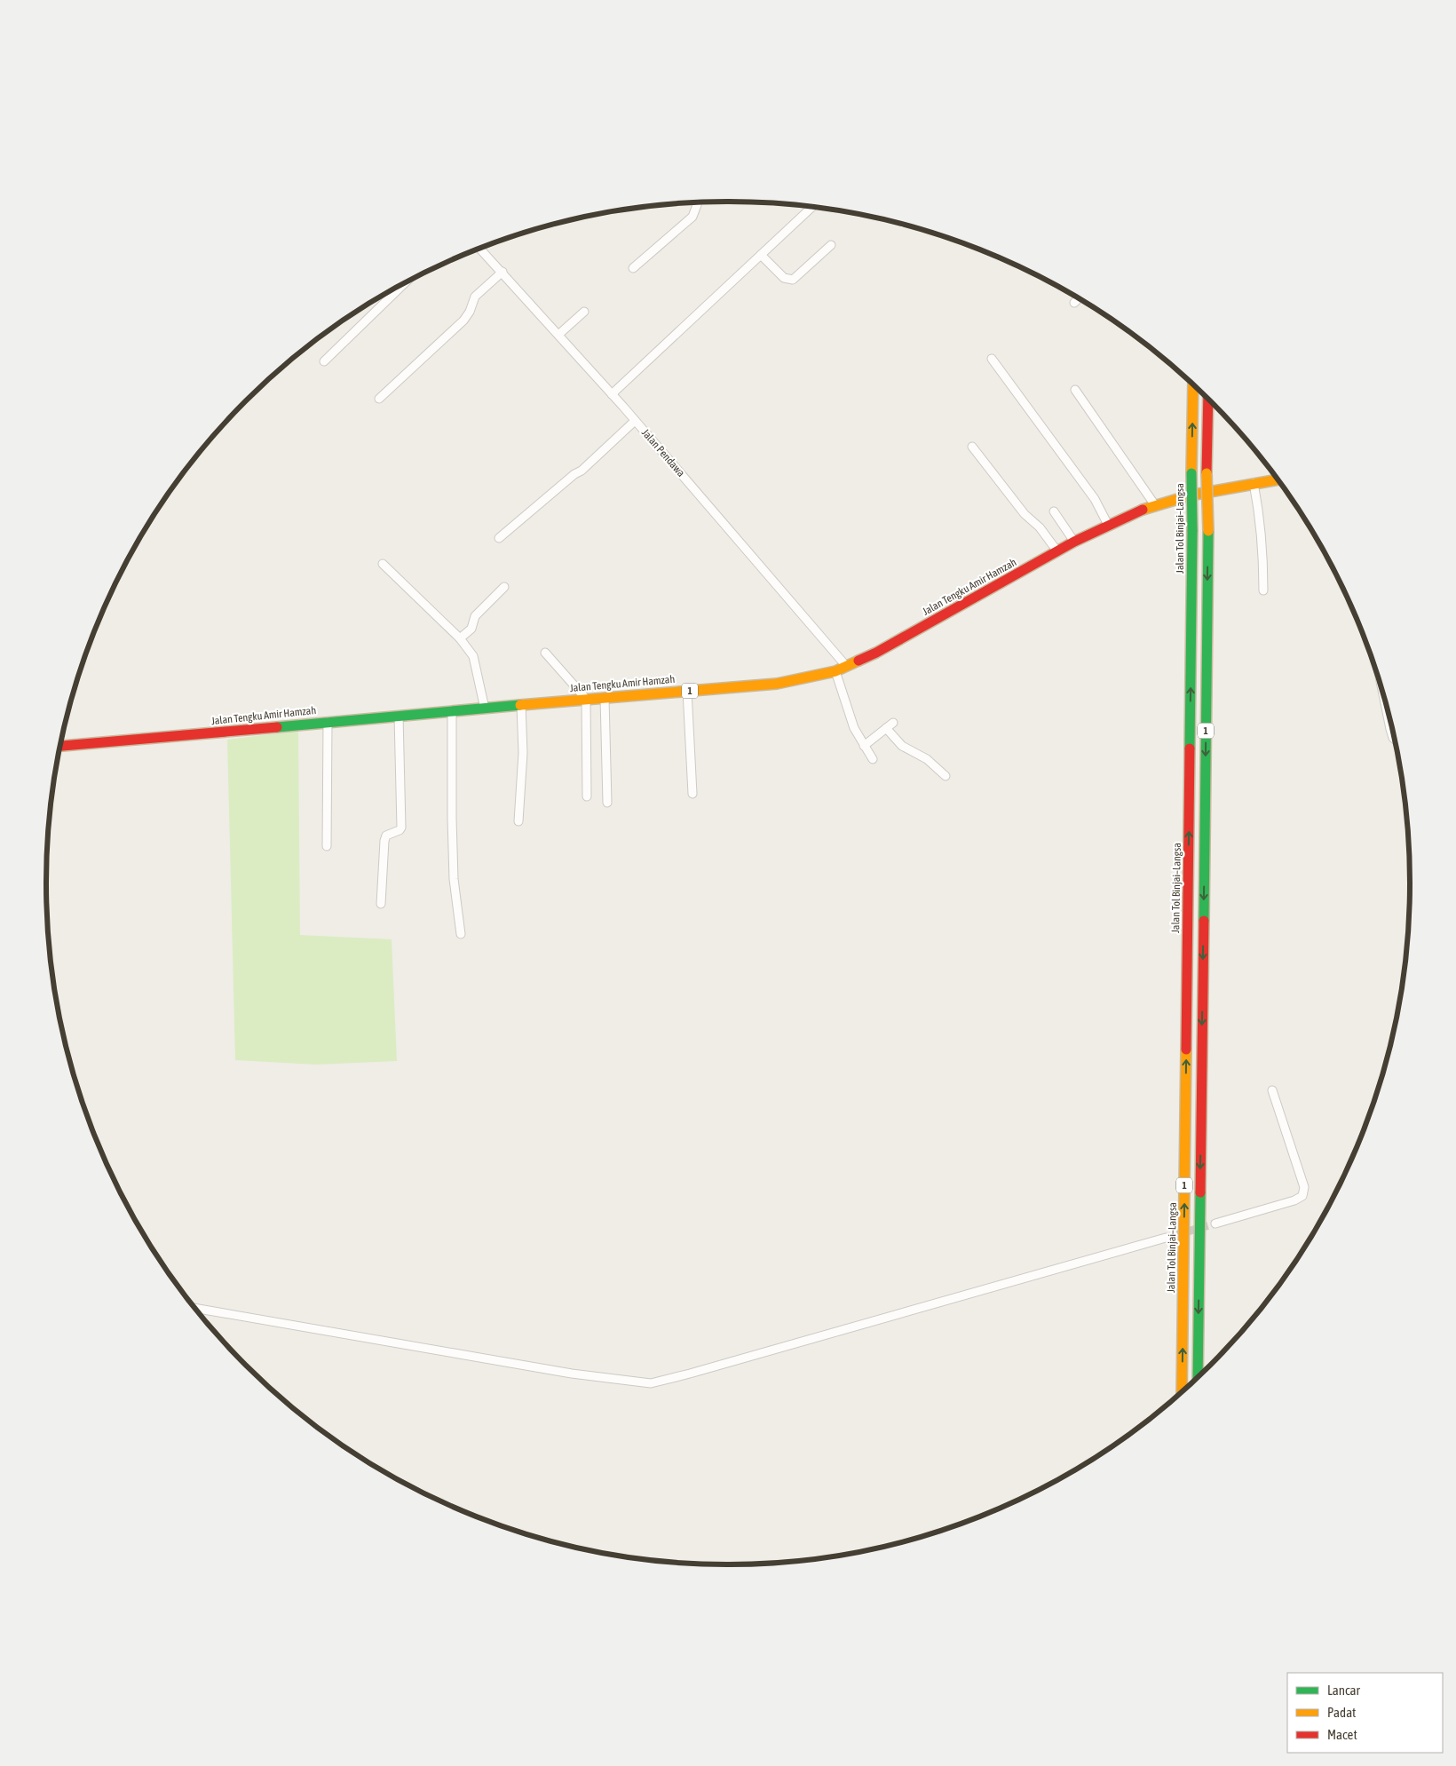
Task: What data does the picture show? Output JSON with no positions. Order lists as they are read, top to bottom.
{
  "streets": {
    "highway": ["Jalan Tol Binjai–Langsa", "Jalan Tengku Amir Hamzah", "1"],
    "street": ["Jalan Pendawa"]
  },
  "crossings": [
    ["Jalan Pendawa", "Jalan Tengku Amir Hamzah"]
  ],
  "legend": ["Lancar", "Padat", "Macet"]
}
